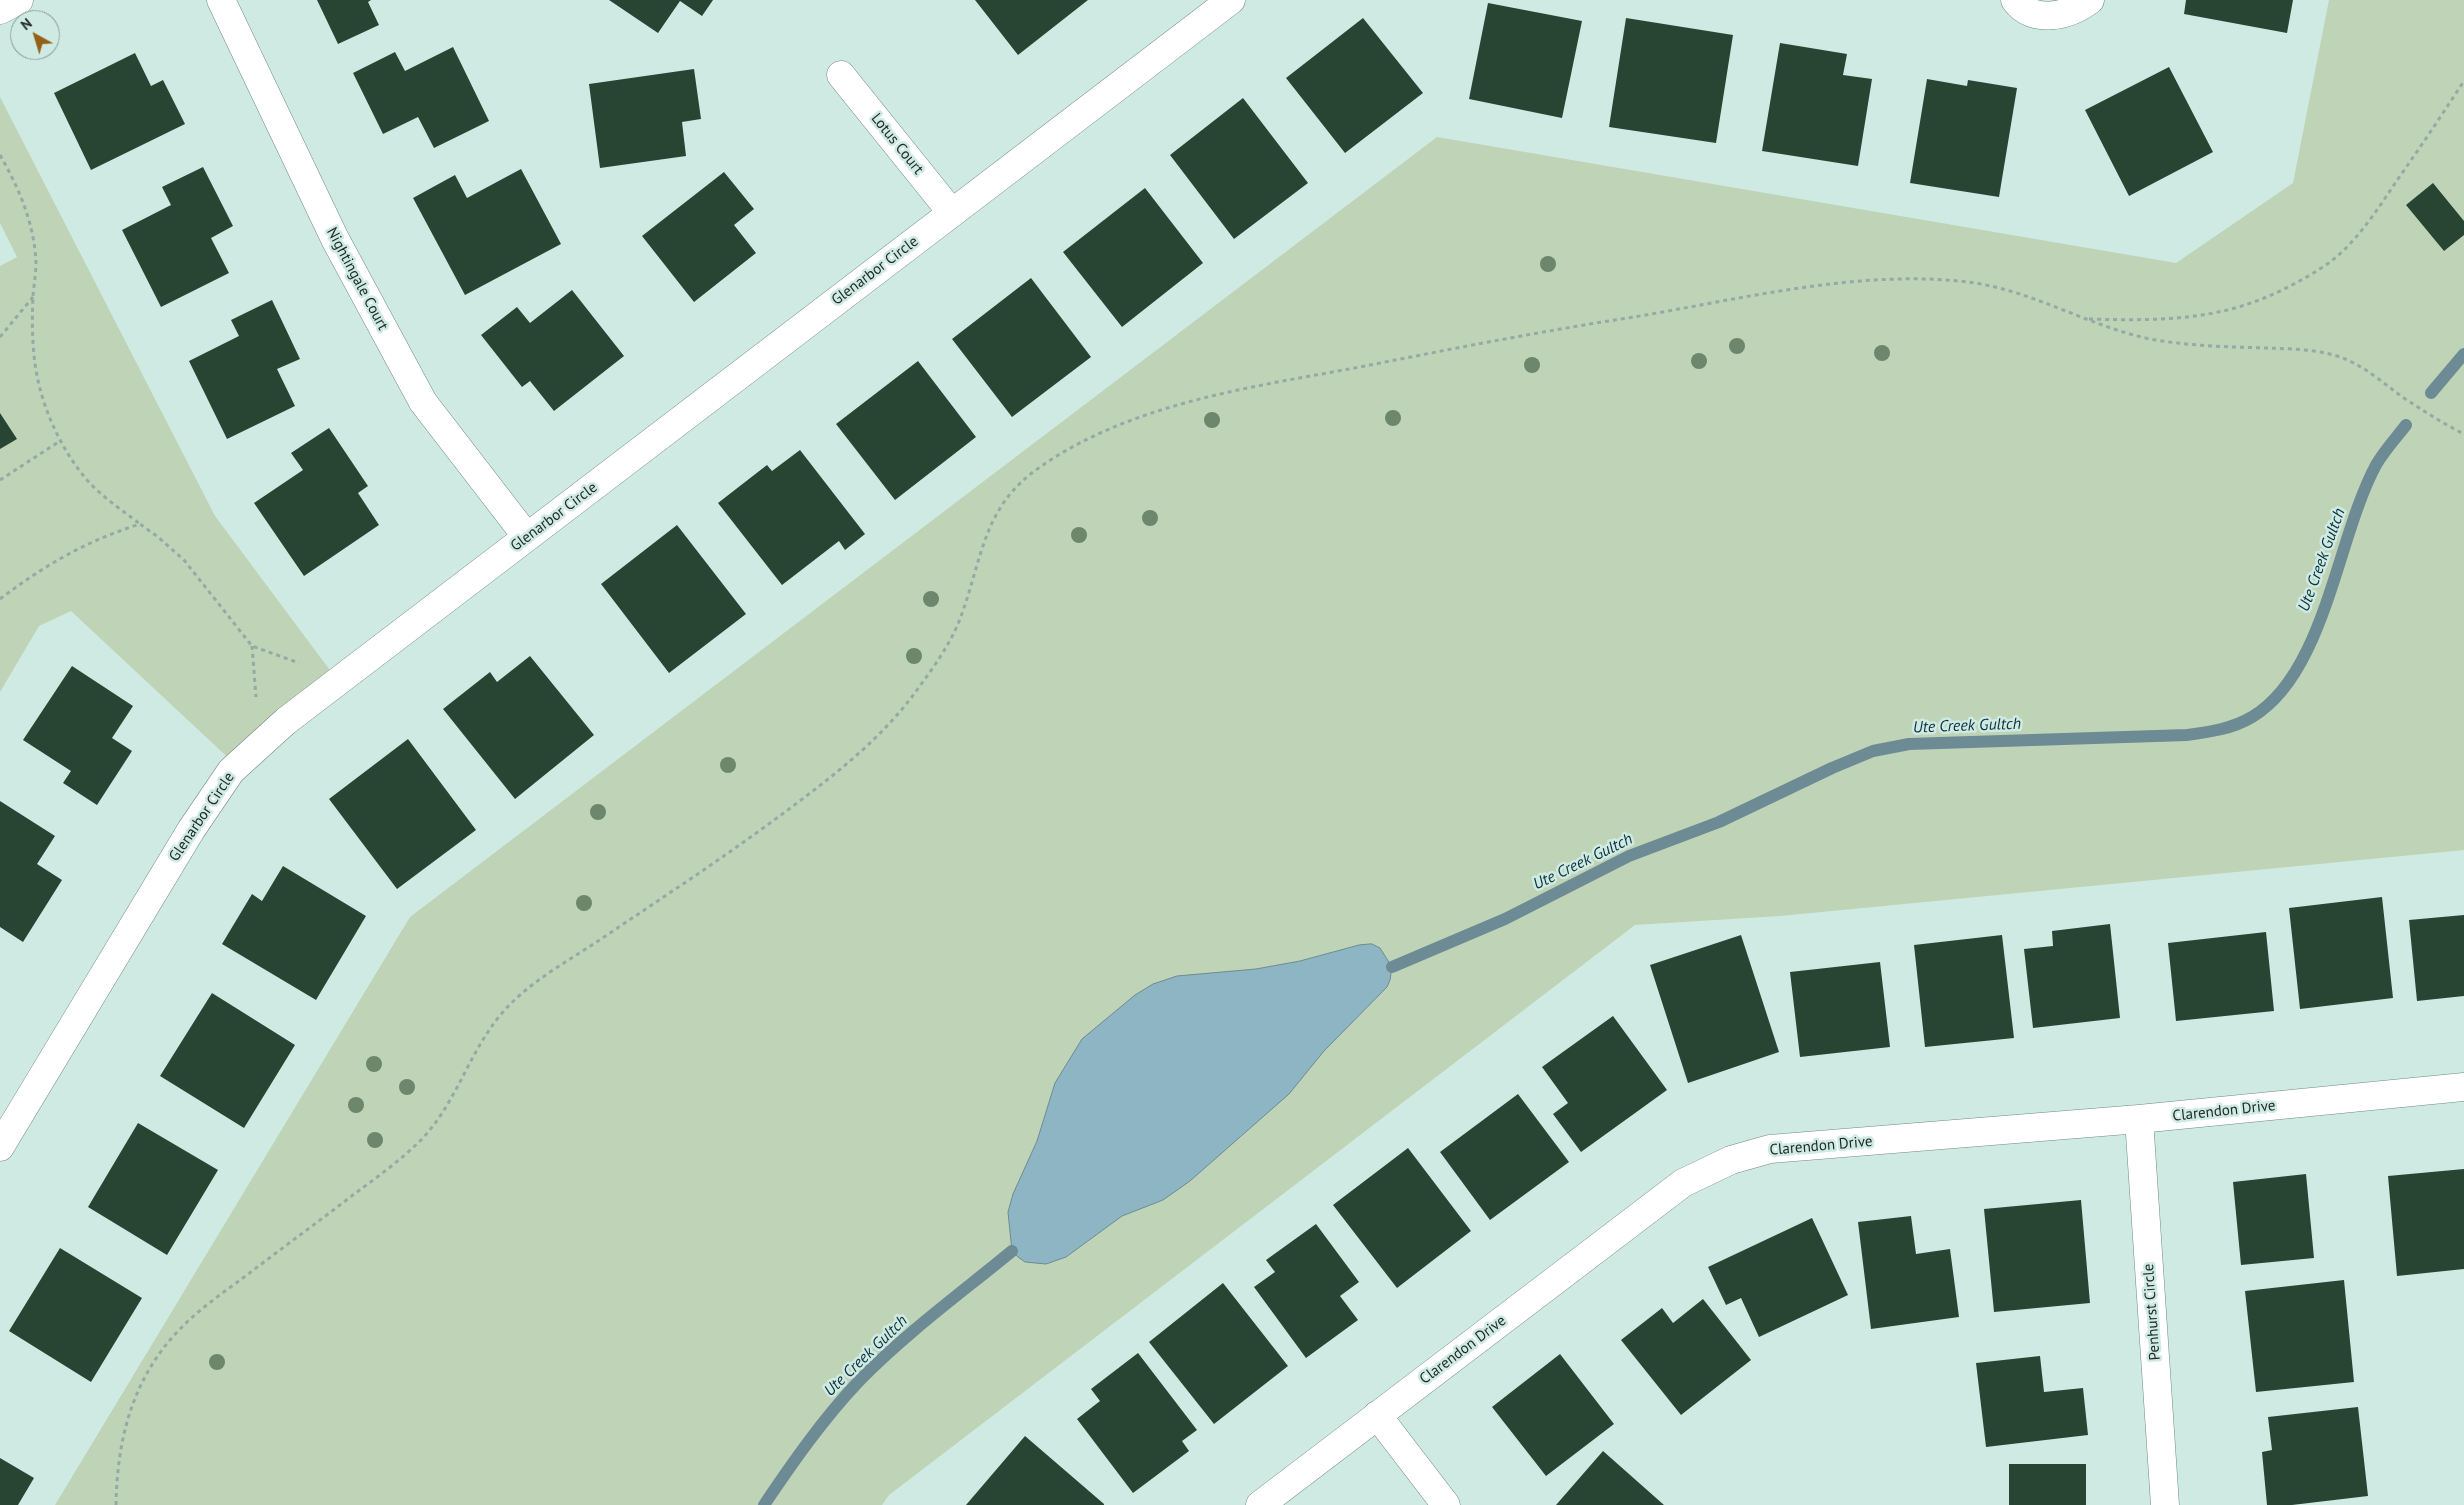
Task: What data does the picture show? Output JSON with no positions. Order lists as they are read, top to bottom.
{
  "streets": {
    "street": [
      "Lotus Court",
      "Glenarbor Circle",
      "Nightingale Court",
      "Clarendon Drive",
      "Penhurst Circle"
    ]
  },
  "crossings": [
    ["Lotus Court", "Glenarbor Circle"],
    ["Glenarbor Circle", "Nightingale Court"],
    ["Clarendon Drive", "Penhurst Circle"]
  ],
  "water": ["Ute Creek Gultch"],
  "north": "top left"
}
